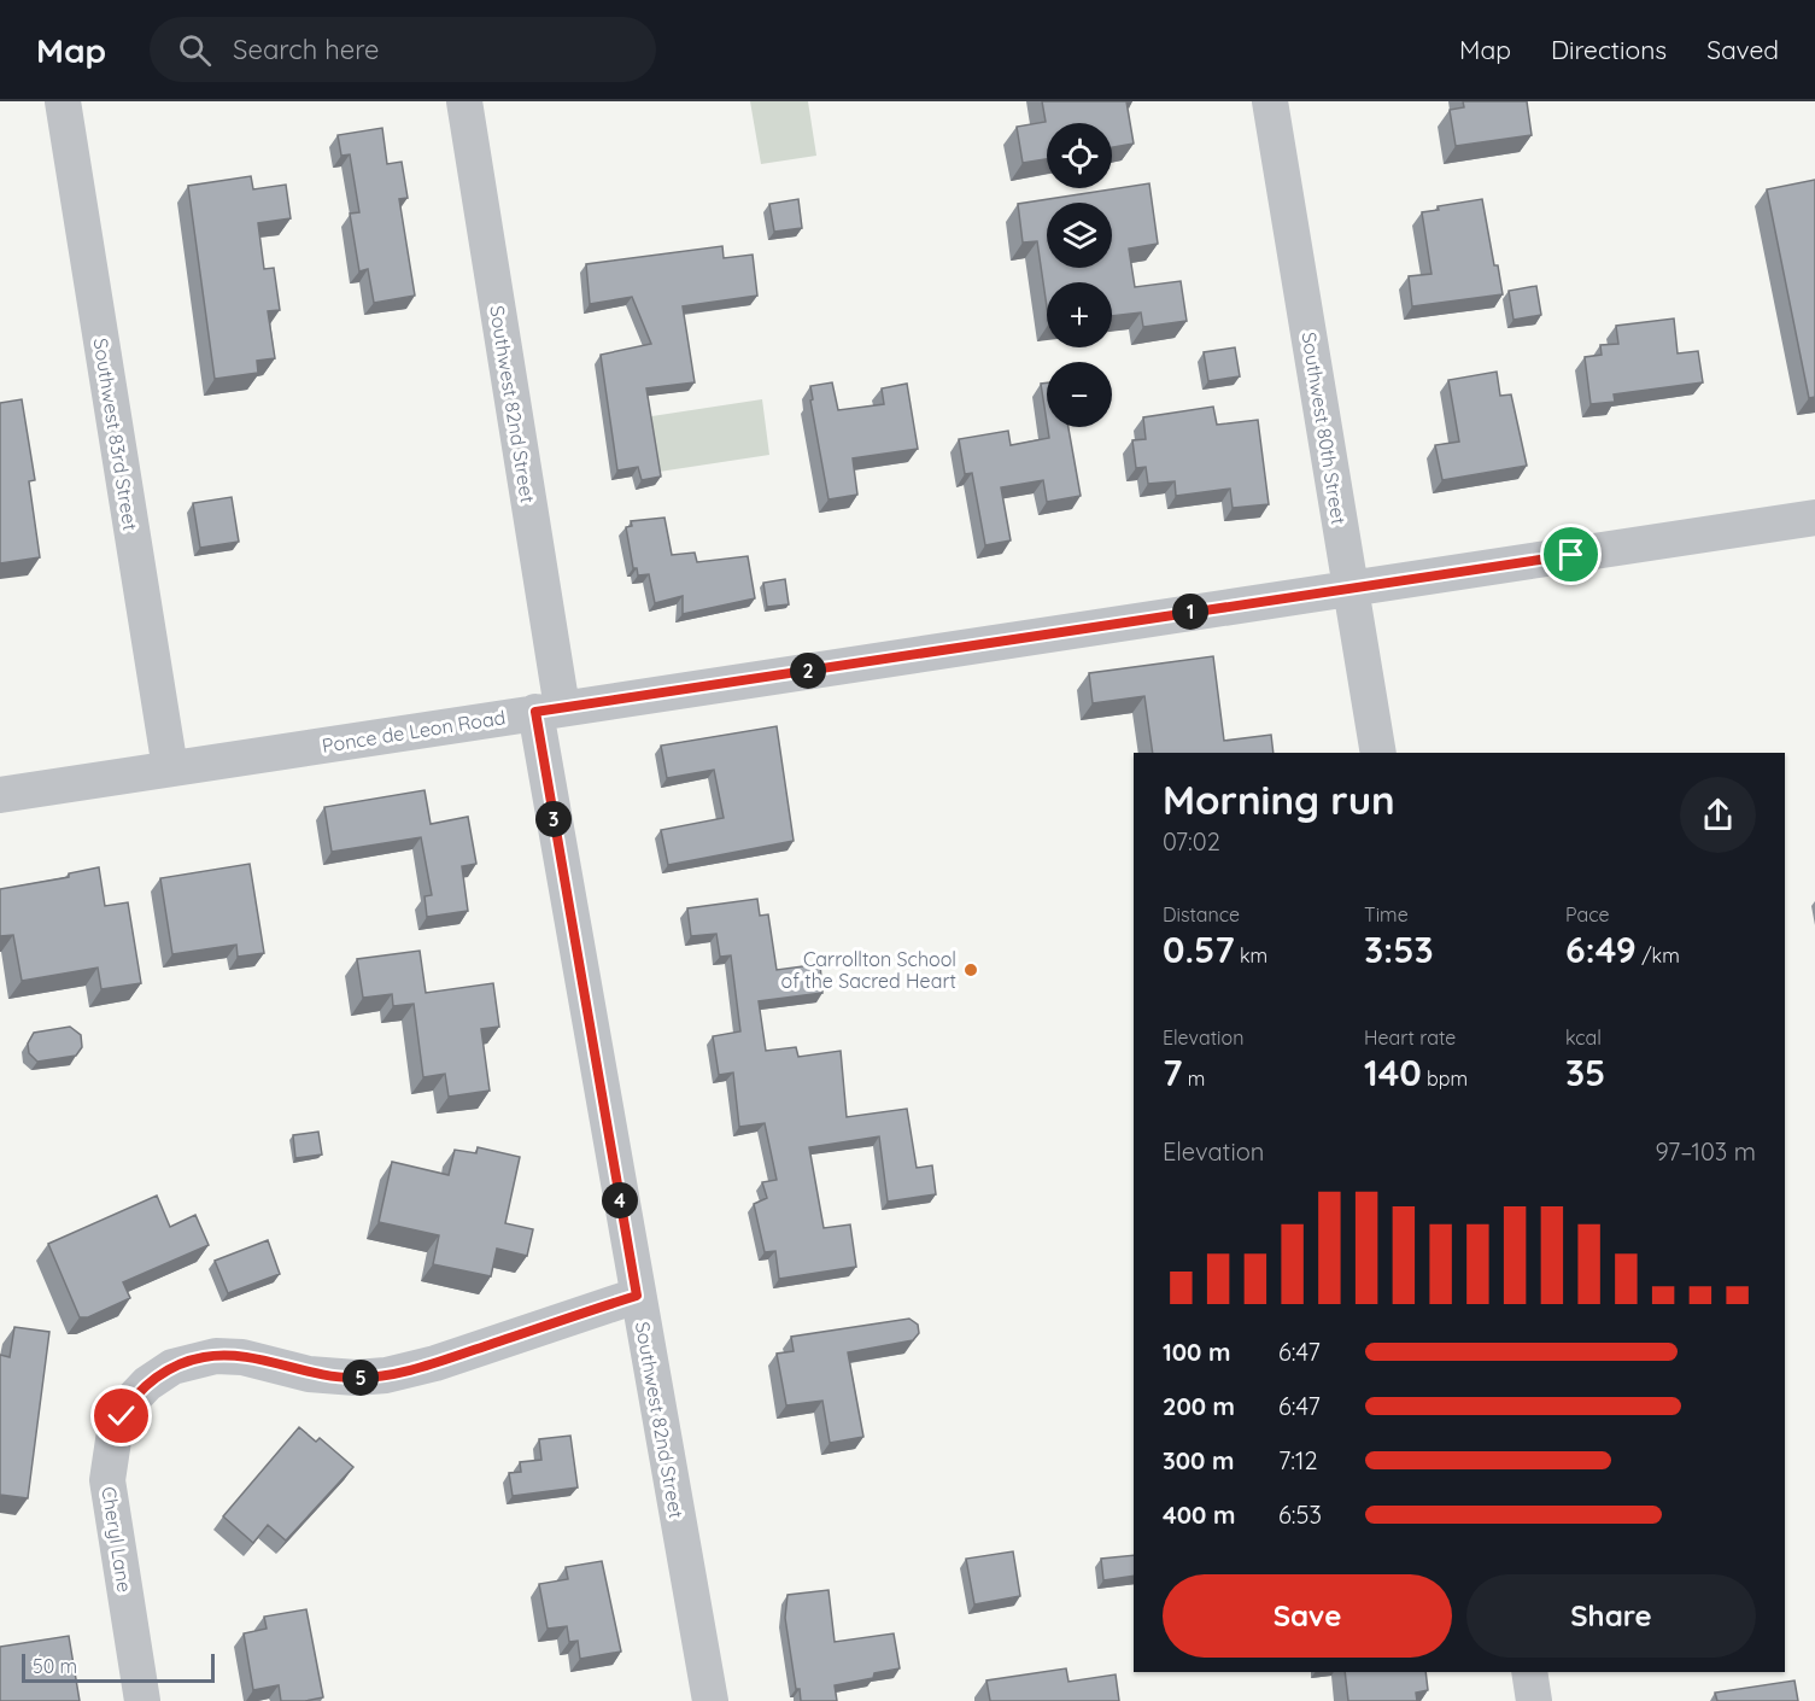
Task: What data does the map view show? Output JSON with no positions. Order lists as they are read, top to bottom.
{
  "streets": {
    "street": [
      "Southwest 82nd Street",
      "Southwest 80th Street",
      "Southwest 83rd Street",
      "Ponce de Leon Road",
      "Cheryl Lane"
    ]
  },
  "crossings": [
    ["Southwest 82nd Street", "Ponce de Leon Road"],
    ["Southwest 82nd Street", "Cheryl Lane"],
    ["Southwest 80th Street", "Ponce de Leon Road"],
    ["Southwest 83rd Street", "Ponce de Leon Road"]
  ],
  "places": ["Carrollton School of the Sacred Heart"],
  "scale_bar": "50 m",
  "page": {
    "header": "Map",
    "search": "Search here",
    "nav": ["Map", "Directions", "Saved"],
    "map_buttons": ["+", "−"],
    "pins": [
      "1",
      "2",
      "3",
      "4",
      "5"
    ],
    "heading": ["Morning run", "07:02"],
    "stats": [
      ["Distance", "0.57 km"],
      ["Time", "3:53"],
      ["Pace", "6:49 /km"],
      ["Elevation", "7 m"],
      ["Heart rate", "140 bpm"],
      ["kcal", "35"]
    ],
    "chart": ["Elevation", "97–103 m"],
    "list": [
      {
        "name": "100 m",
        "note": "6:47"
      },
      {
        "name": "200 m",
        "note": "6:47"
      },
      {
        "name": "300 m",
        "note": "7:12"
      },
      {
        "name": "400 m",
        "note": "6:53"
      }
    ],
    "buttons": ["Save", "Share"],
    "scale": "50 m"
  }
}
